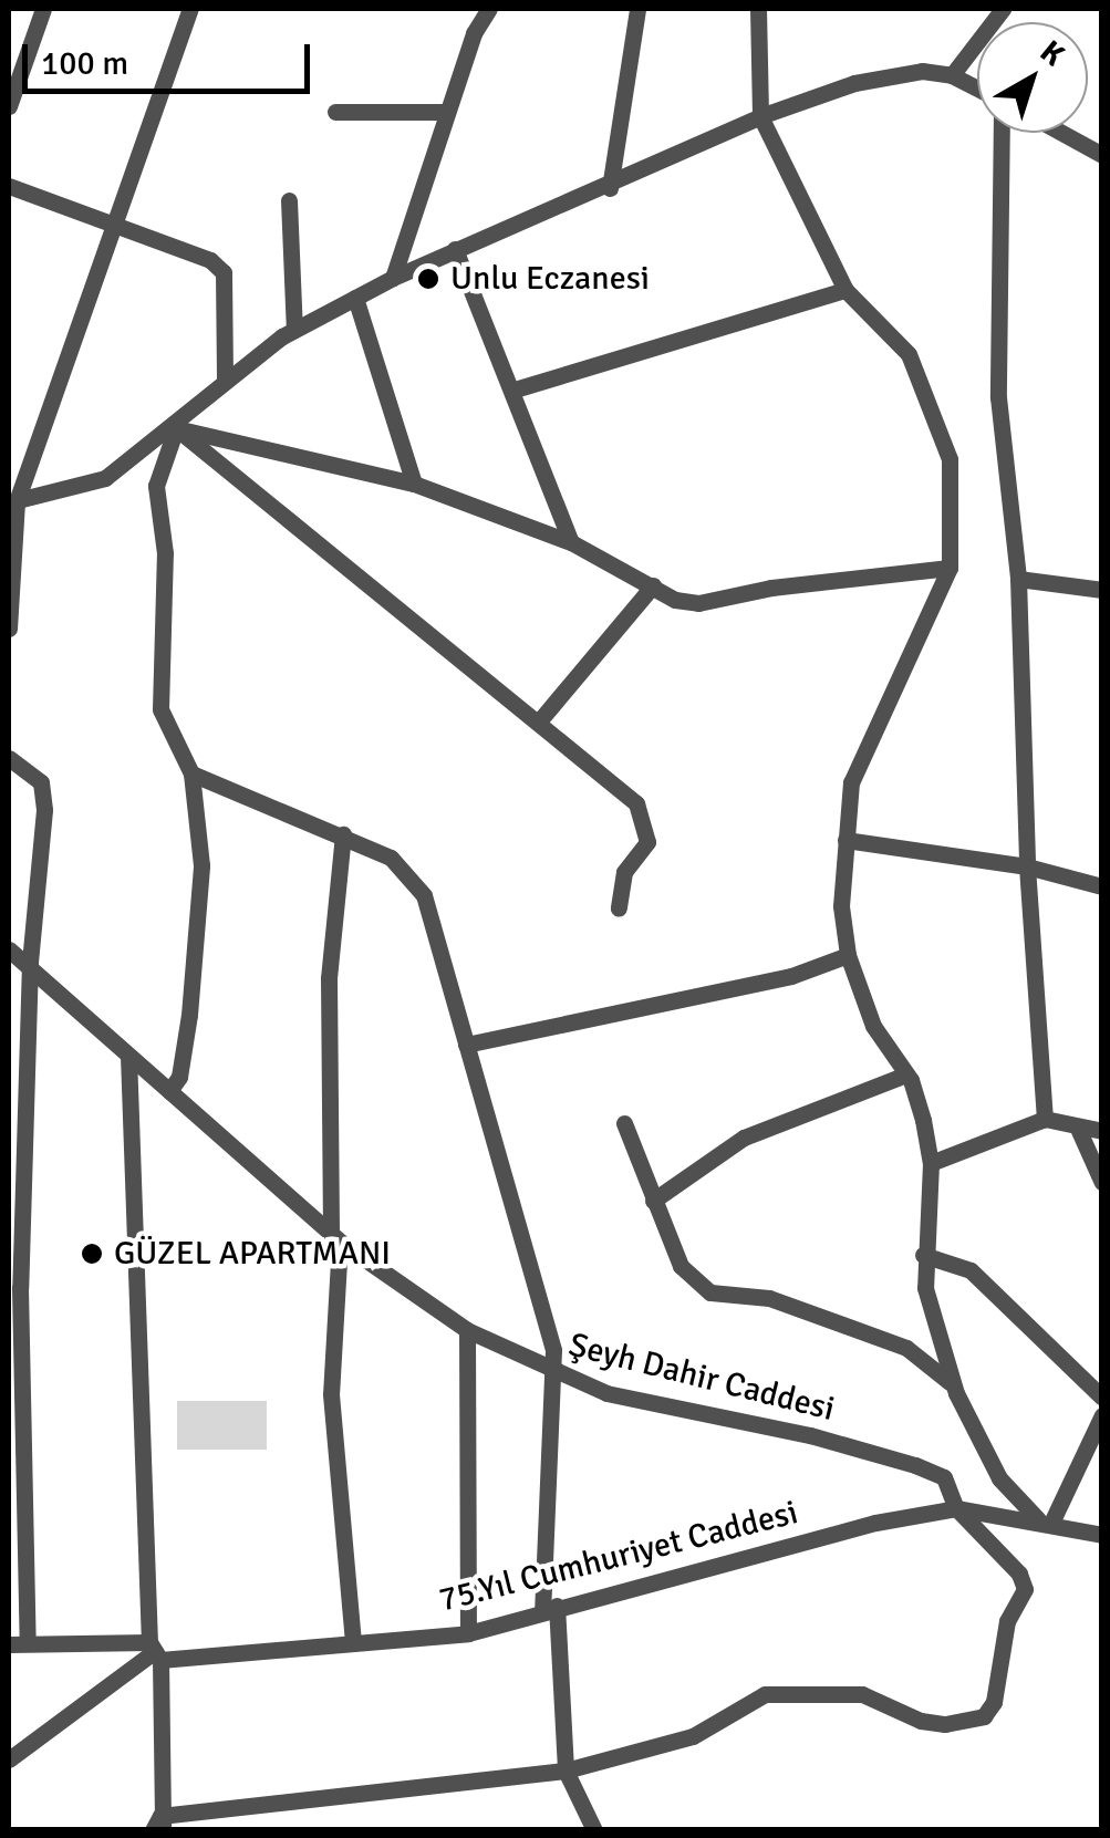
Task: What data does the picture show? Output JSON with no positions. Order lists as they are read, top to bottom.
{
  "streets": {
    "street": ["Şeyh Dahir Caddesi", "75.Yıl Cumhuriyet Caddesi"]
  },
  "crossings": [
    ["Şeyh Dahir Caddesi", "75.Yıl Cumhuriyet Caddesi"]
  ],
  "places": ["Unlu Eczanesi", "GÜZEL APARTMANI"],
  "scale_bar": "100 m",
  "north": "top right"
}
